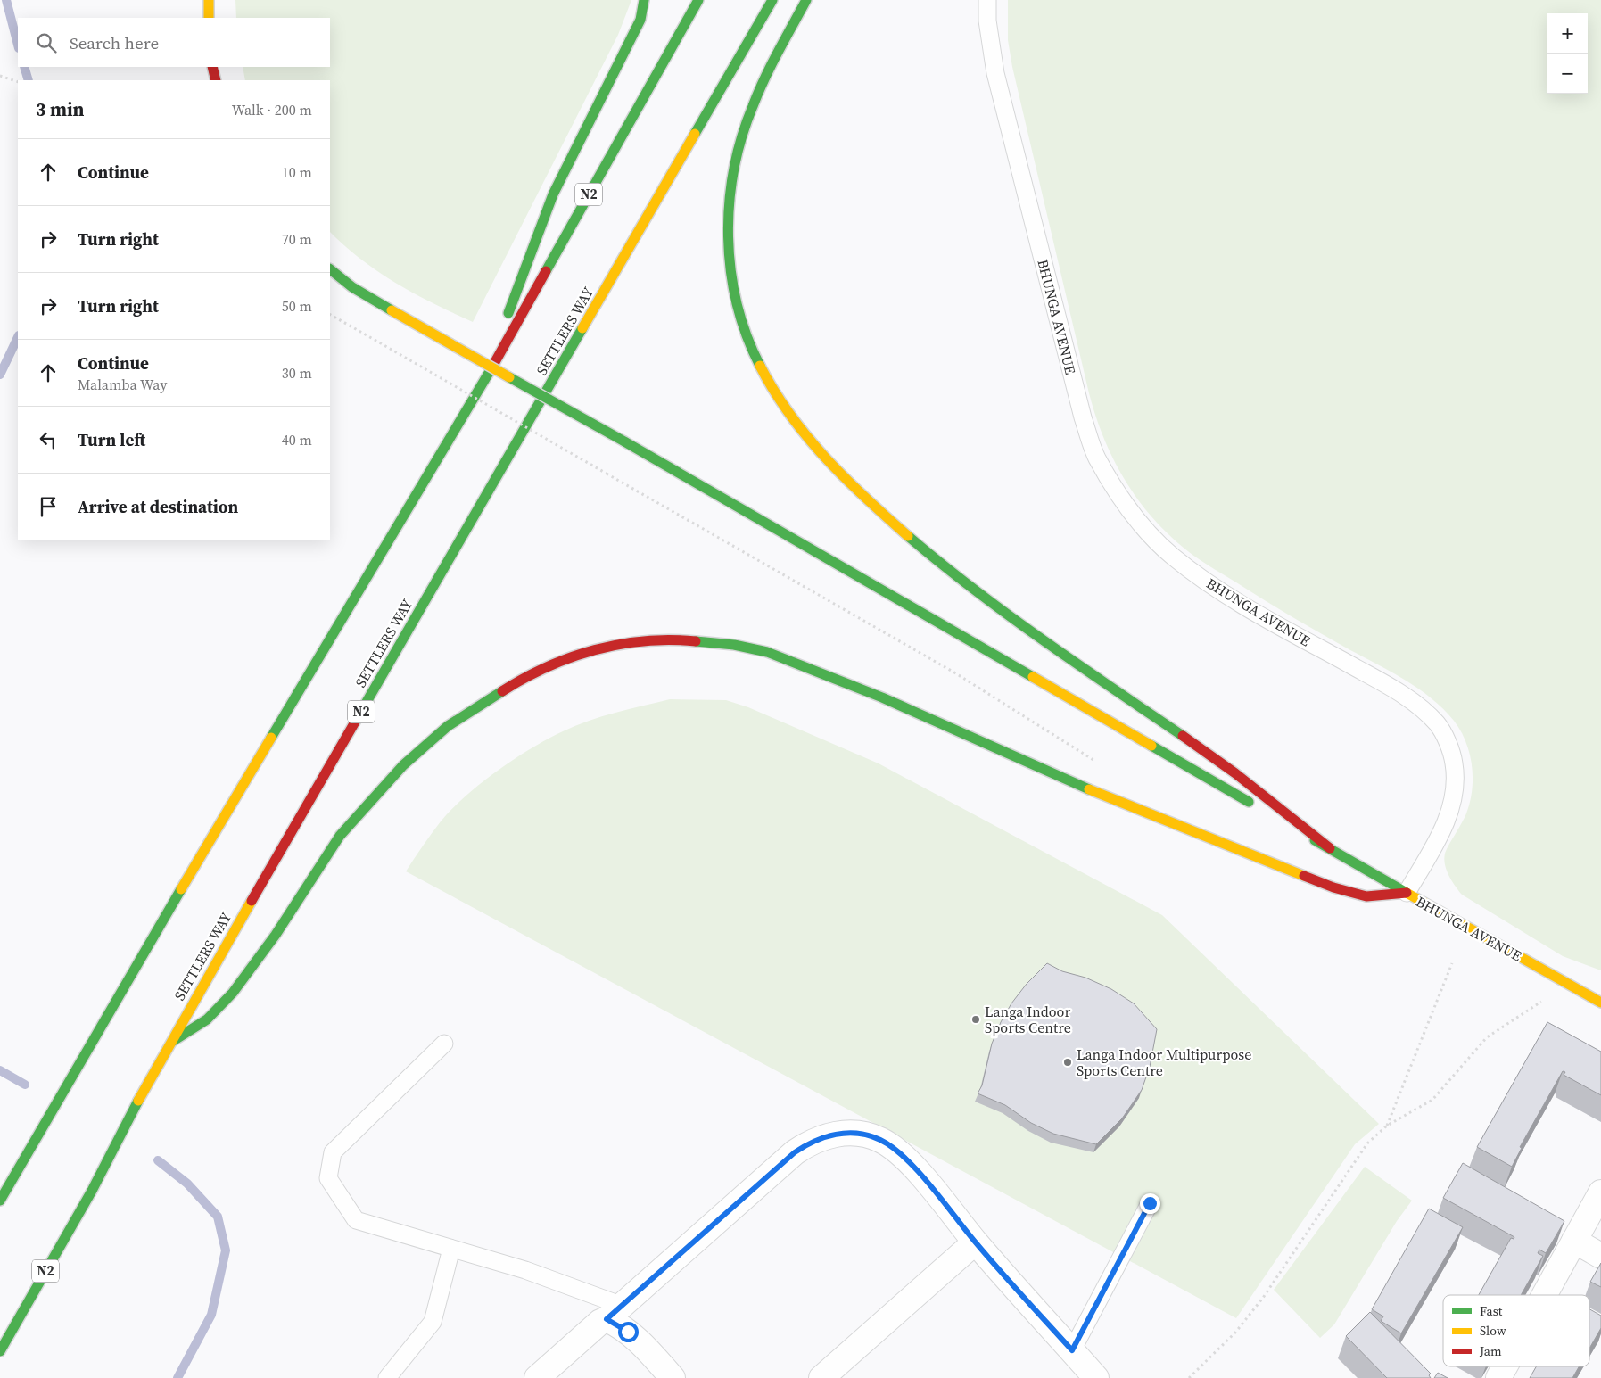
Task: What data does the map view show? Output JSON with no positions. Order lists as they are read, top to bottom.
{
  "streets": {
    "main road": ["N2", "BHUNGA AVENUE", "SETTLERS WAY"]
  },
  "places": ["Langa Indoor Sports Centre", "Langa Indoor Multipurpose Sports Centre"],
  "legend": ["Fast", "Slow", "Jam"],
  "page": {
    "map_buttons": ["+", "−"],
    "search": "Search here",
    "heading": ["3 min", "Walk · 200 m"],
    "list": [
      ["Continue", "10 m"],
      ["Turn right", "70 m"],
      ["Turn right", "50 m"],
      ["Continue", "Malamba Way", "30 m"],
      ["Turn left", "40 m"],
      "Arrive at destination"
    ]
  }
}
